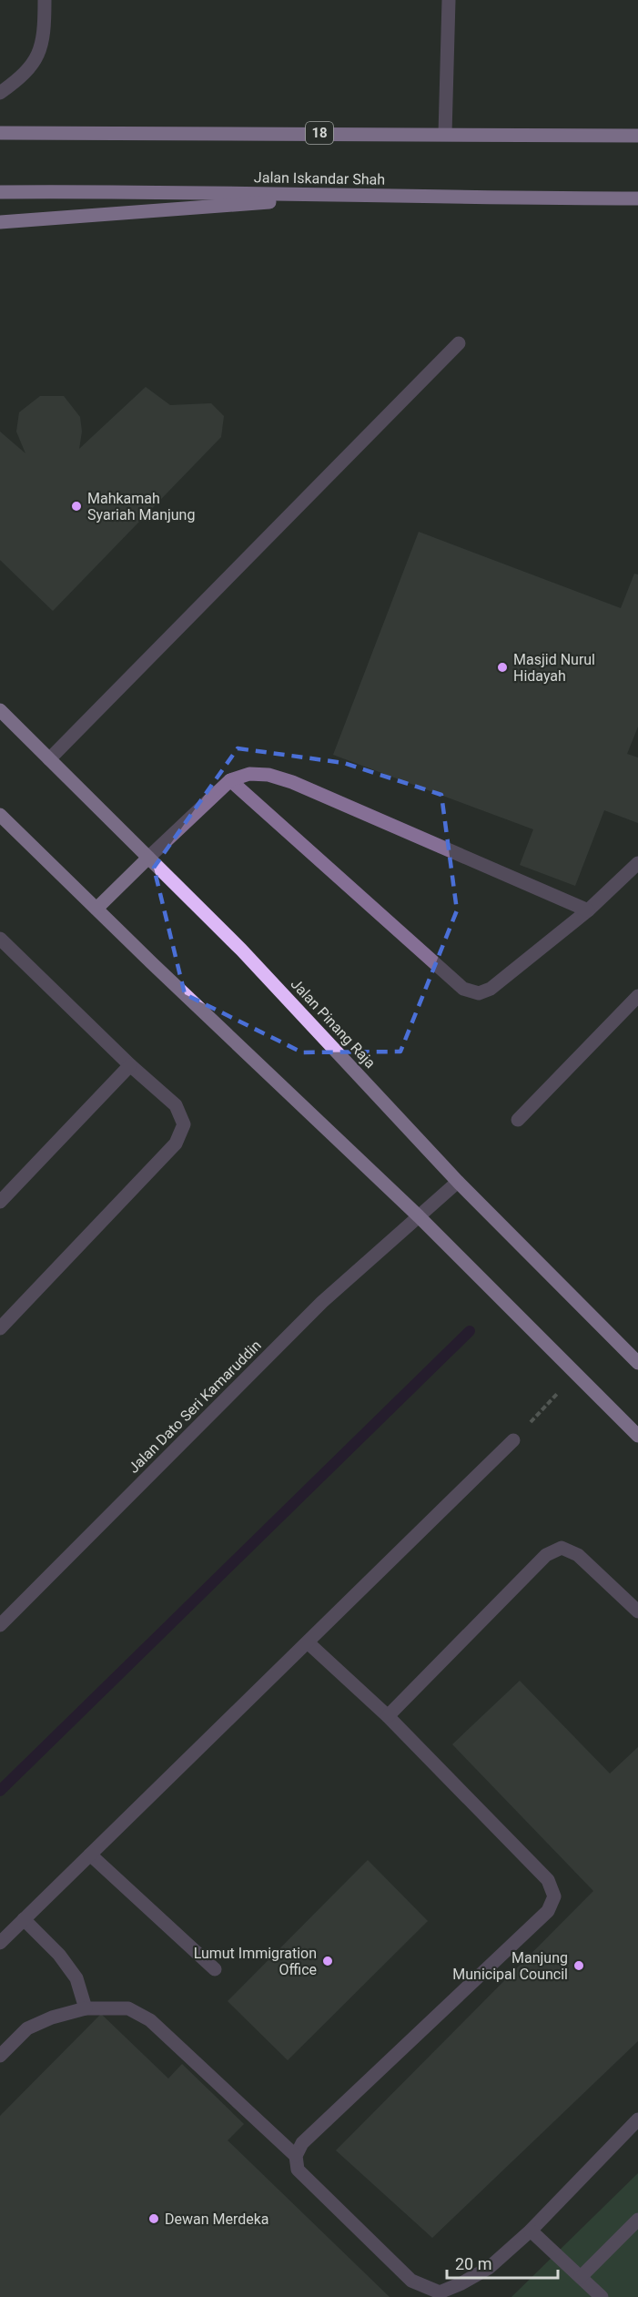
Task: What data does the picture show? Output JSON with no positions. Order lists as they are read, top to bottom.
{
  "streets": {
    "main road": ["18", "Jalan Iskandar Shah", "Jalan Pinang Raja"],
    "street": ["Jalan Dato Seri Kamaruddin"]
  },
  "crossings": [
    ["Jalan Pinang Raja", "Jalan Dato Seri Kamaruddin"]
  ],
  "places": [
    "Mahkamah Syariah Manjung",
    "Masjid Nurul Hidayah",
    "Lumut Immigration Office",
    "Manjung Municipal Council",
    "Dewan Merdeka"
  ],
  "scale_bar": "20 m"
}
